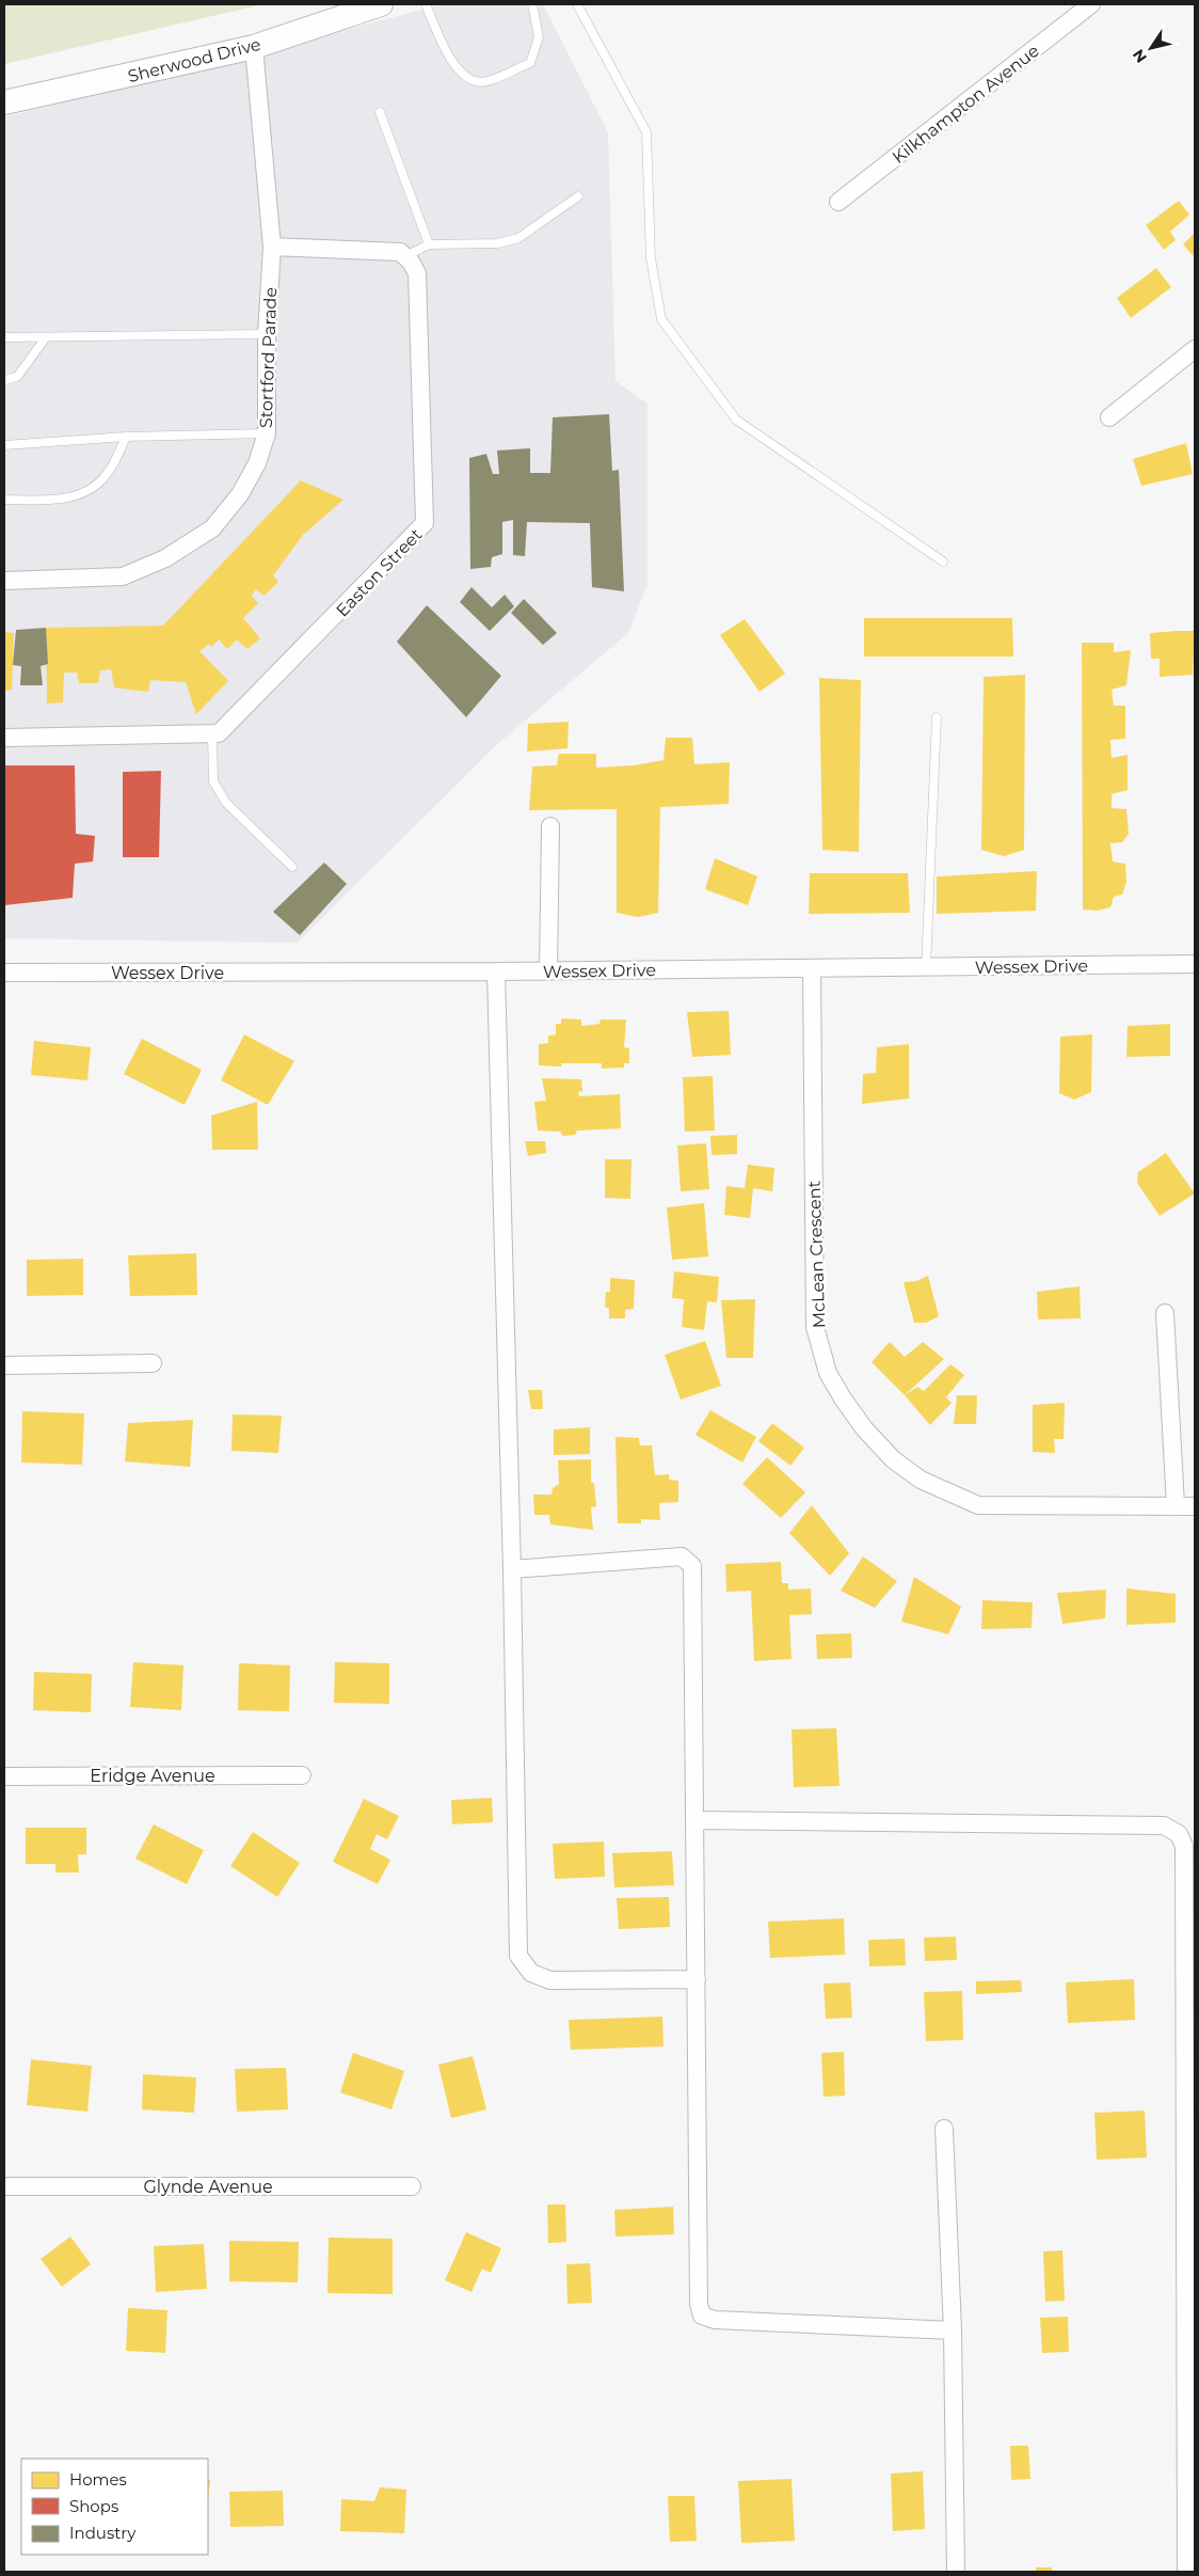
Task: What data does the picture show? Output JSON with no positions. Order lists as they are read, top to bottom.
{
  "streets": {
    "street": [
      "Sherwood Drive",
      "Kilkhampton Avenue",
      "Stortford Parade",
      "Easton Street",
      "Wessex Drive",
      "McLean Crescent",
      "Eridge Avenue",
      "Glynde Avenue"
    ]
  },
  "crossings": [
    ["Sherwood Drive", "Stortford Parade"],
    ["Wessex Drive", "McLean Crescent"]
  ],
  "legend": ["Homes", "Shops", "Industry"],
  "north": "bottom left"
}
